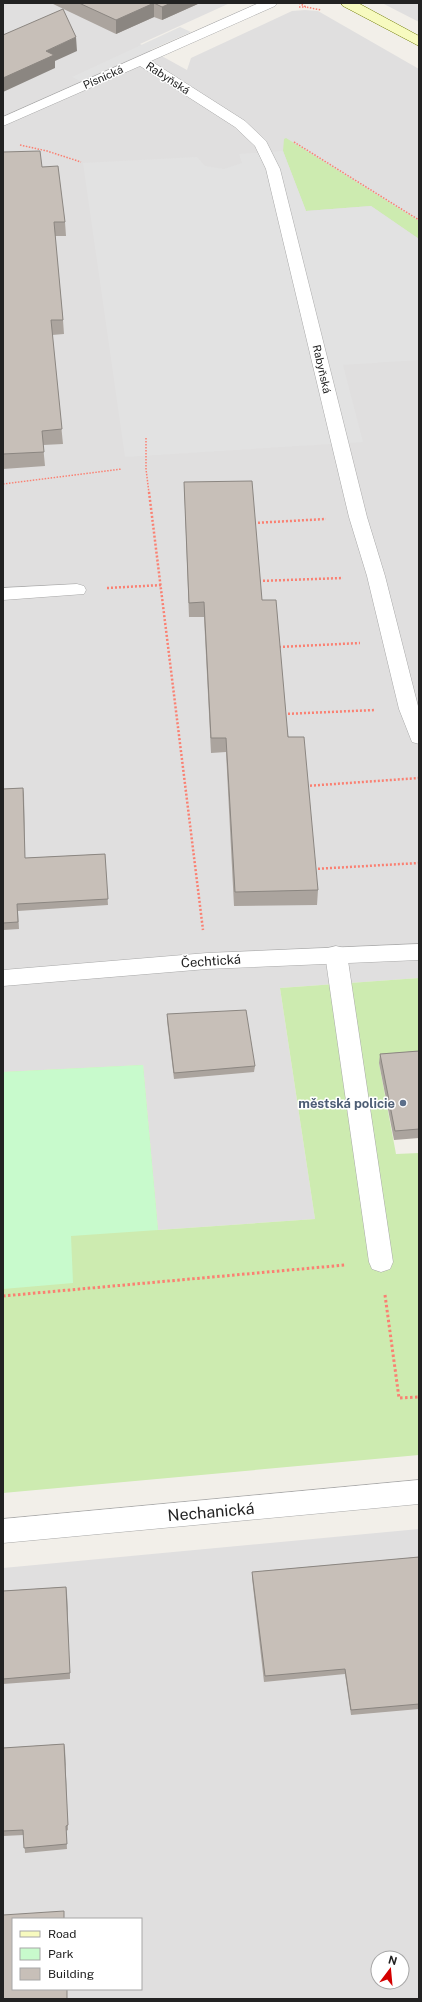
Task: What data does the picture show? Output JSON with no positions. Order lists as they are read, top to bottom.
{
  "streets": {
    "street": [
      "Písnická",
      "Rabyňská",
      "Čechtická",
      "Nechanická"
    ]
  },
  "crossings": [
    ["Písnická", "Rabyňská"]
  ],
  "places": ["městská policie"],
  "legend": ["Road", "Park", "Building"],
  "north": "top"
}
